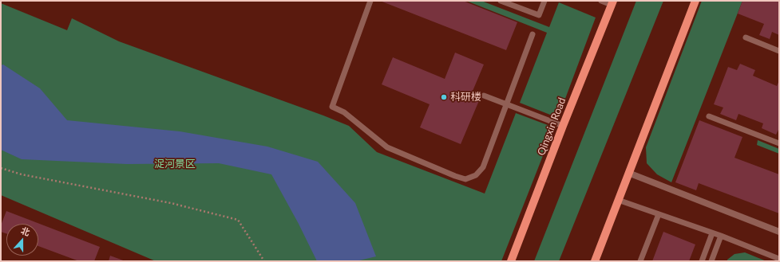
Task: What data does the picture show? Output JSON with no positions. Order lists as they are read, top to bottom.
{
  "streets": {
    "main road": ["Qingxin Road"]
  },
  "parks": ["浞河景区"],
  "places": ["科研楼"],
  "north": "top"
}
